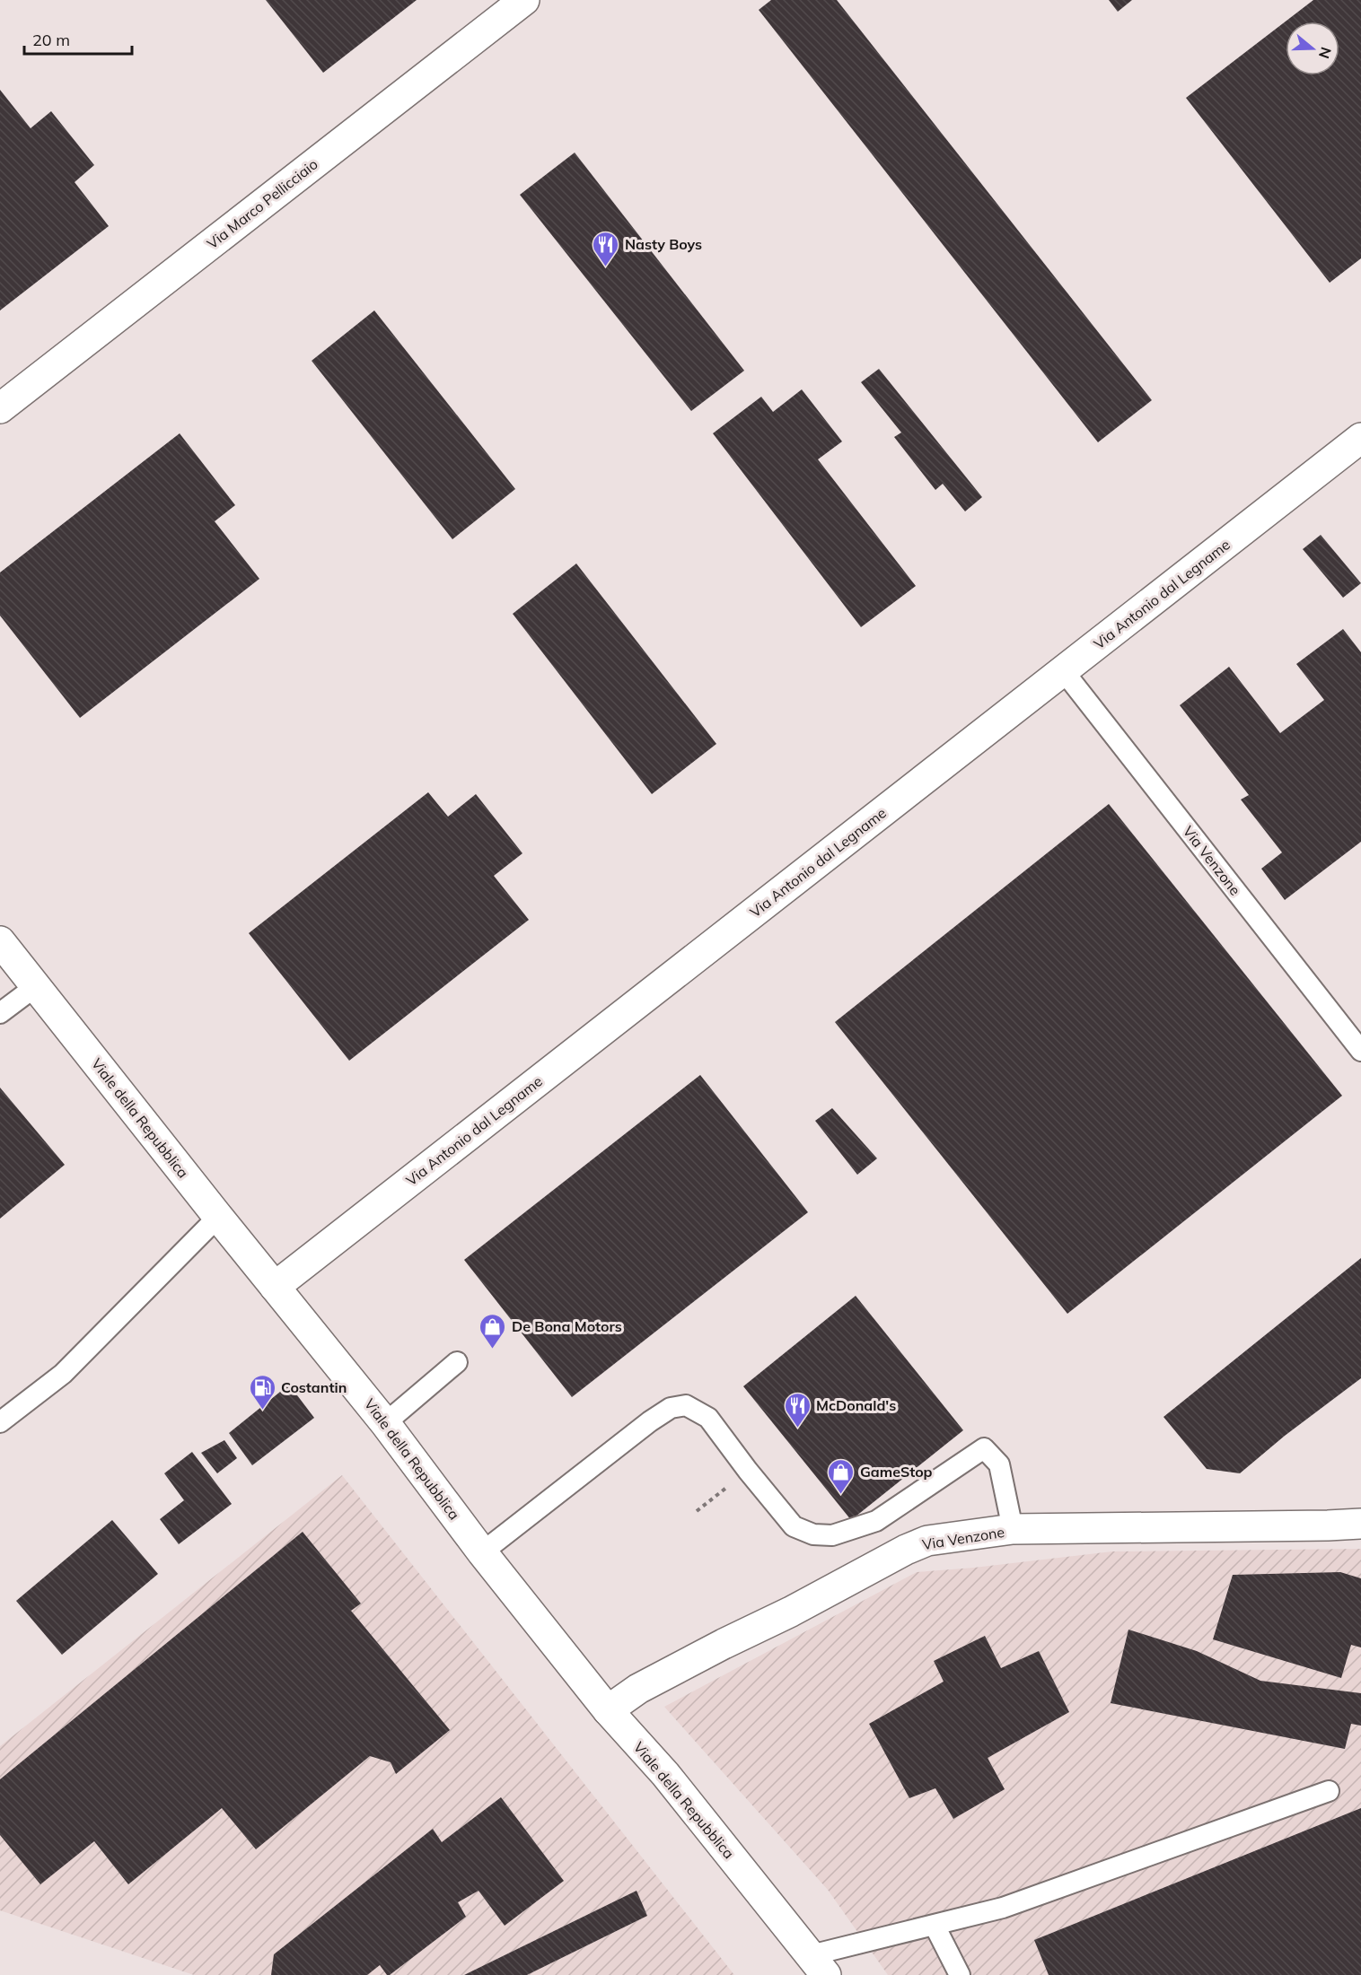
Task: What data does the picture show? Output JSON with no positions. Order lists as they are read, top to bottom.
{
  "streets": {
    "street": [
      "Via Marco Pellicciaio",
      "Via Antonio dal Legname",
      "Via Venzone",
      "Viale della Repubblica"
    ]
  },
  "crossings": [
    ["Via Antonio dal Legname", "Via Venzone"],
    ["Via Antonio dal Legname", "Viale della Repubblica"],
    ["Via Venzone", "Viale della Repubblica"]
  ],
  "places": {
    "restaurant": ["Nasty Boys", "McDonald's"],
    "shop": ["De Bona Motors", "GameStop"],
    "fuel station": ["Costantin"]
  },
  "scale_bar": "20 m",
  "north": "right"
}
